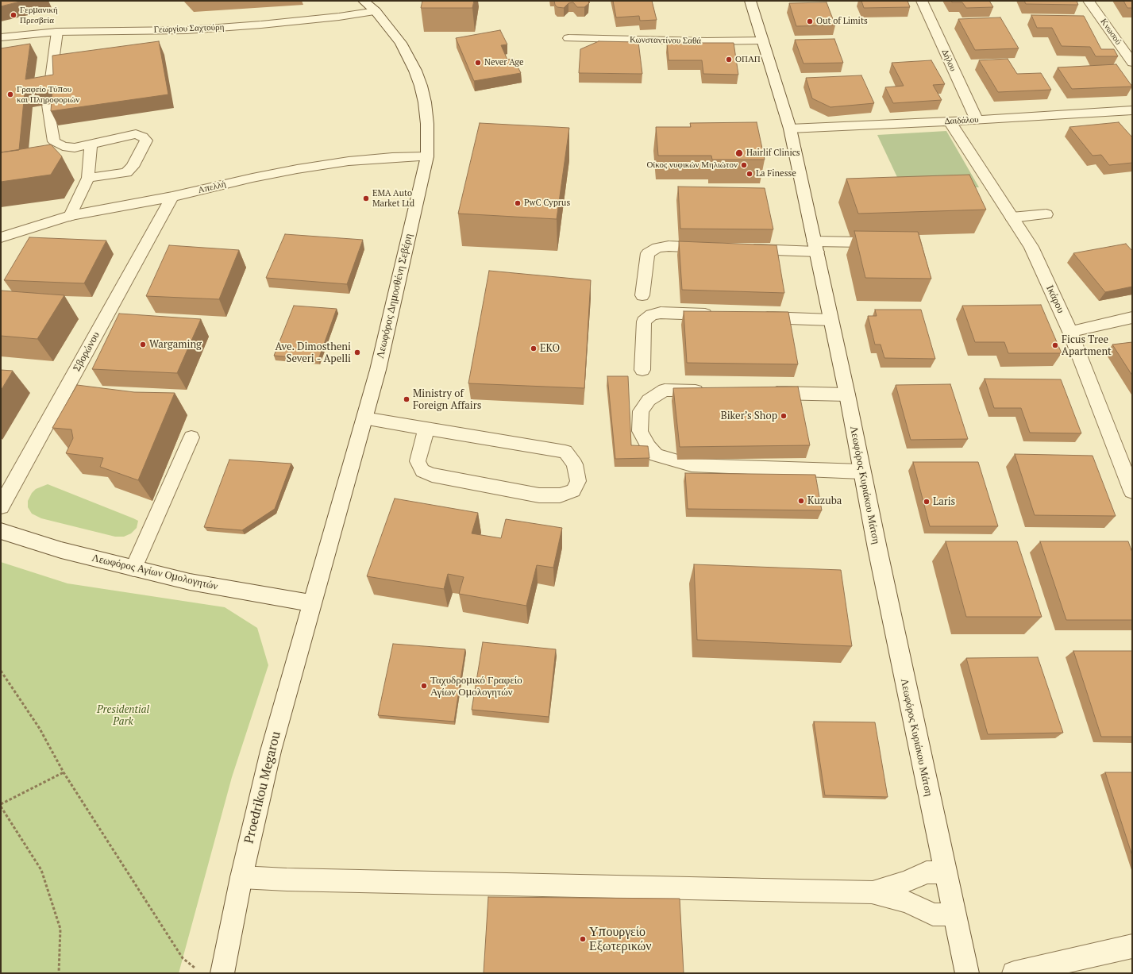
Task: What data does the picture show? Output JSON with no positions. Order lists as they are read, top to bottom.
{
  "streets": {
    "street": [
      "Γεωργίου Σαχτούρη",
      "Κνωσού",
      "Κωνσταντίνου Σαθά",
      "Δήλου",
      "Δαιδάλου",
      "Απελλή",
      "Λεωφόρος Δημοσθένη Σεβέρη",
      "Ικάρου",
      "Σβορώνου",
      "Λεωφόρος Κυριάκου Μάτση",
      "Λεωφόρος Αγίων Ομολογητών",
      "Proedrikou Megarou"
    ]
  },
  "crossings": [
    ["Γεωργίου Σαχτούρη", "Λεωφόρος Δημοσθένη Σεβέρη"],
    ["Κωνσταντίνου Σαθά", "Λεωφόρος Κυριάκου Μάτση"],
    ["Δήλου", "Δαιδάλου"],
    ["Δαιδάλου", "Ικάρου"],
    ["Δαιδάλου", "Λεωφόρος Κυριάκου Μάτση"],
    ["Απελλή", "Λεωφόρος Δημοσθένη Σεβέρη"],
    ["Απελλή", "Σβορώνου"],
    ["Λεωφόρος Δημοσθένη Σεβέρη", "Λεωφόρος Αγίων Ομολογητών"],
    ["Λεωφόρος Δημοσθένη Σεβέρη", "Proedrikou Megarou"],
    ["Λεωφόρος Αγίων Ομολογητών", "Proedrikou Megarou"]
  ],
  "parks": ["Presidential Park"],
  "places": [
    "Γερμανική Πρεσβεία",
    "Out of Limits",
    "ΟΠΑΠ",
    "Never Age",
    "Γραφείο Τύπου και Πληροφοριών",
    "Hairlif Clinics",
    "Οίκος νυφικών Μηλιώτον",
    "La Finesse",
    "EMA Auto Market Ltd",
    "PwC Cyprus",
    "Wargaming",
    "Ficus Tree Apartment",
    "EKO",
    "Ave. Dimostheni Severi - Apelli",
    "Ministry of Foreign Affairs",
    "Biker’s Shop",
    "Kuzuba",
    "Laris",
    "Ταχυδρομικό Γραφείο Αγίων Ομολογητών",
    "Υπουργείο Εξωτερικών"
  ]
}
